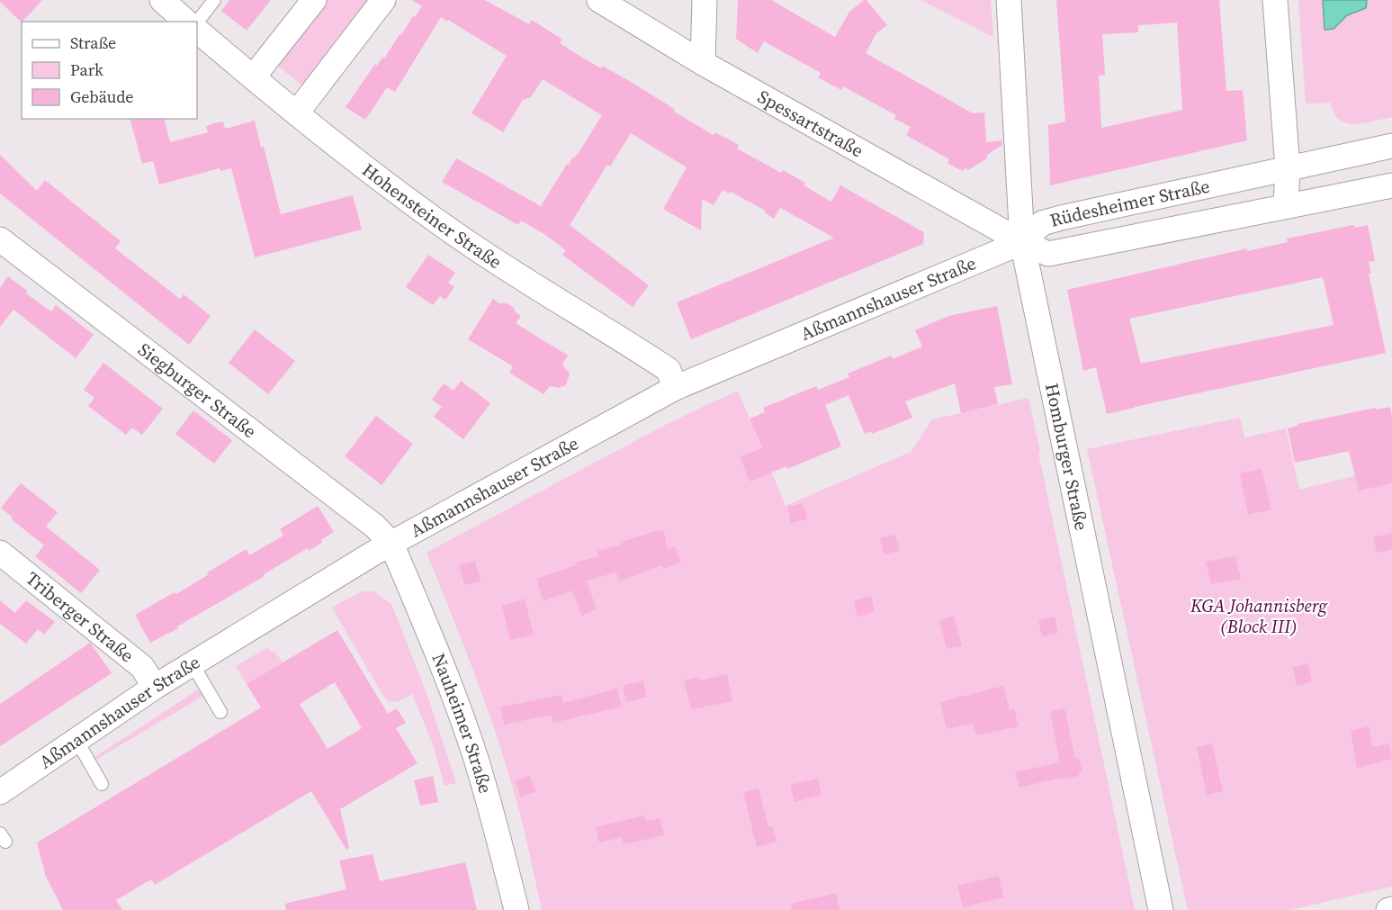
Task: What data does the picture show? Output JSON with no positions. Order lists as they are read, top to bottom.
{
  "streets": {
    "street": [
      "Spessartstraße",
      "Rüdesheimer Straße",
      "Hohensteiner Straße",
      "Aßmannshauser Straße",
      "Siegburger Straße",
      "Homburger Straße",
      "Triberger Straße",
      "Nauheimer Straße"
    ]
  },
  "crossings": [
    ["Spessartstraße", "Rüdesheimer Straße"],
    ["Spessartstraße", "Aßmannshauser Straße"],
    ["Spessartstraße", "Homburger Straße"],
    ["Rüdesheimer Straße", "Aßmannshauser Straße"],
    ["Rüdesheimer Straße", "Homburger Straße"],
    ["Hohensteiner Straße", "Aßmannshauser Straße"],
    ["Aßmannshauser Straße", "Siegburger Straße"],
    ["Aßmannshauser Straße", "Homburger Straße"],
    ["Aßmannshauser Straße", "Triberger Straße"],
    ["Aßmannshauser Straße", "Nauheimer Straße"],
    ["Siegburger Straße", "Nauheimer Straße"]
  ],
  "parks": ["KGA Johannisberg (Block III)"],
  "legend": ["Straße", "Park", "Gebäude"]
}
